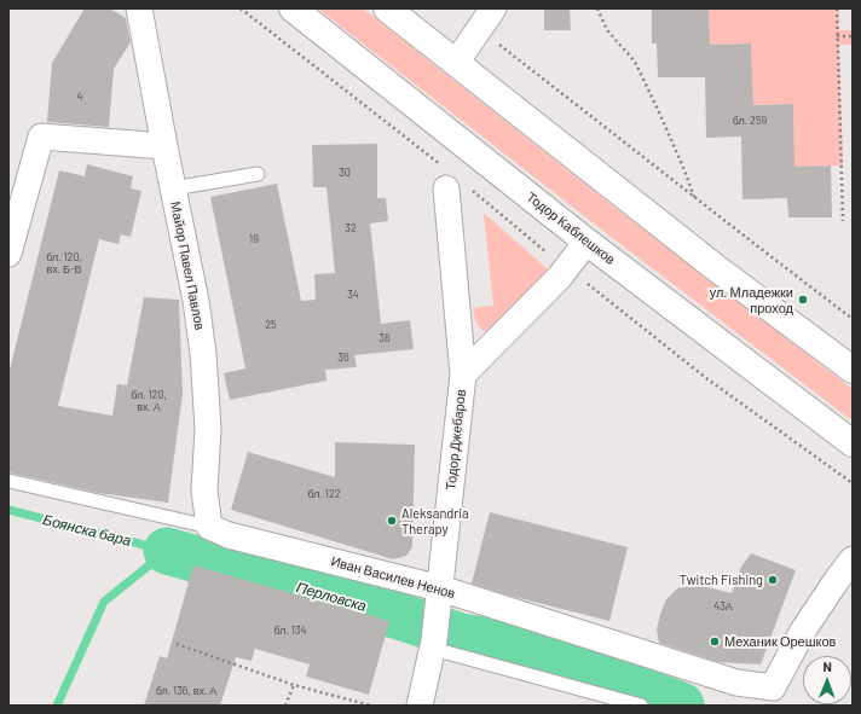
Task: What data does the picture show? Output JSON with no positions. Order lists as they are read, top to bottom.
{
  "streets": {
    "main road": ["Тодор Каблешков"],
    "street": ["Майор Павел Павлов", "Тодор Джебаров", "Иван Василев Ненов"]
  },
  "crossings": [
    ["Тодор Каблешков", "Тодор Джебаров"],
    ["Майор Павел Павлов", "Иван Василев Ненов"],
    ["Тодор Джебаров", "Иван Василев Ненов"]
  ],
  "water": ["Боянска бара", "Перловска"],
  "places": [
    "ул. Младежки проход",
    "Aleksandria Therapy",
    "Twitch Fishing",
    "Механик Орешков"
  ],
  "house_numbers": [
    "4",
    "бл. 259",
    "30",
    "32",
    "19",
    "бл. 120, вх. Б-В",
    "34",
    "25",
    "36",
    "36",
    "бл. 120, вх. А",
    "бл. 122",
    "43А",
    "бл. 134",
    "бл. 136, вх. А"
  ],
  "north": "top"
}
